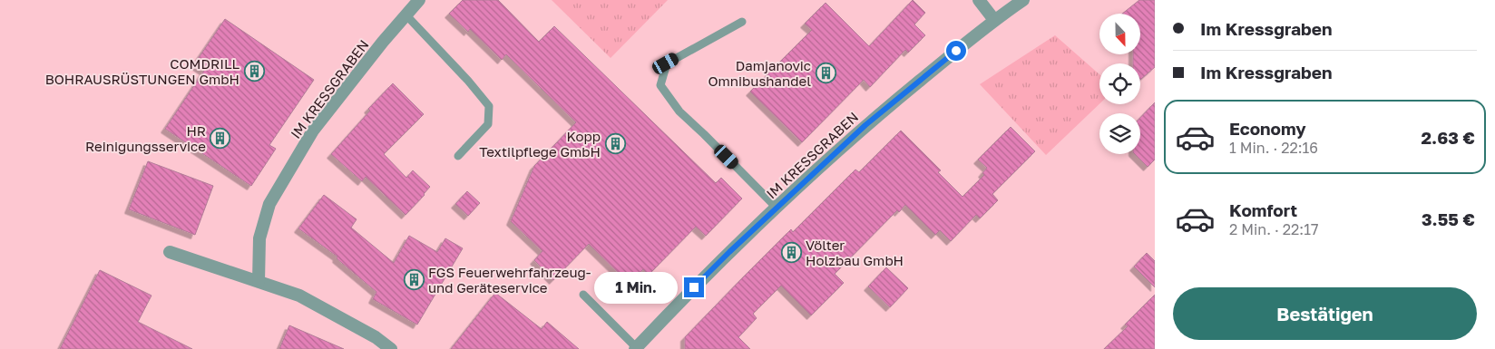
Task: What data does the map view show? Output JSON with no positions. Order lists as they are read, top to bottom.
{
  "streets": {
    "street": ["IM KRESSGRABEN"]
  },
  "places": {
    "building": [
      "COMDRILL BOHRAUSRÜSTUNGEN GmbH",
      "Damjanovic Omnibushandel",
      "HR Reinigungsservice",
      "Kopp Textilpflege GmbH",
      "Völter Holzbau GmbH",
      "FGS Feuerwehrfahrzeug- und Geräteservice"
    ]
  },
  "north": "bottom",
  "page": {
    "banner": ["Im Kressgraben", "Im Kressgraben"],
    "list": [
      {
        "name": "Economy",
        "note": "1 Min. · 22:16",
        "value": "2.63 €"
      },
      {
        "name": "Komfort",
        "note": "2 Min. · 22:17",
        "value": "3.55 €"
      }
    ],
    "bubble": "1 Min.",
    "buttons": "Bestätigen"
  }
}
